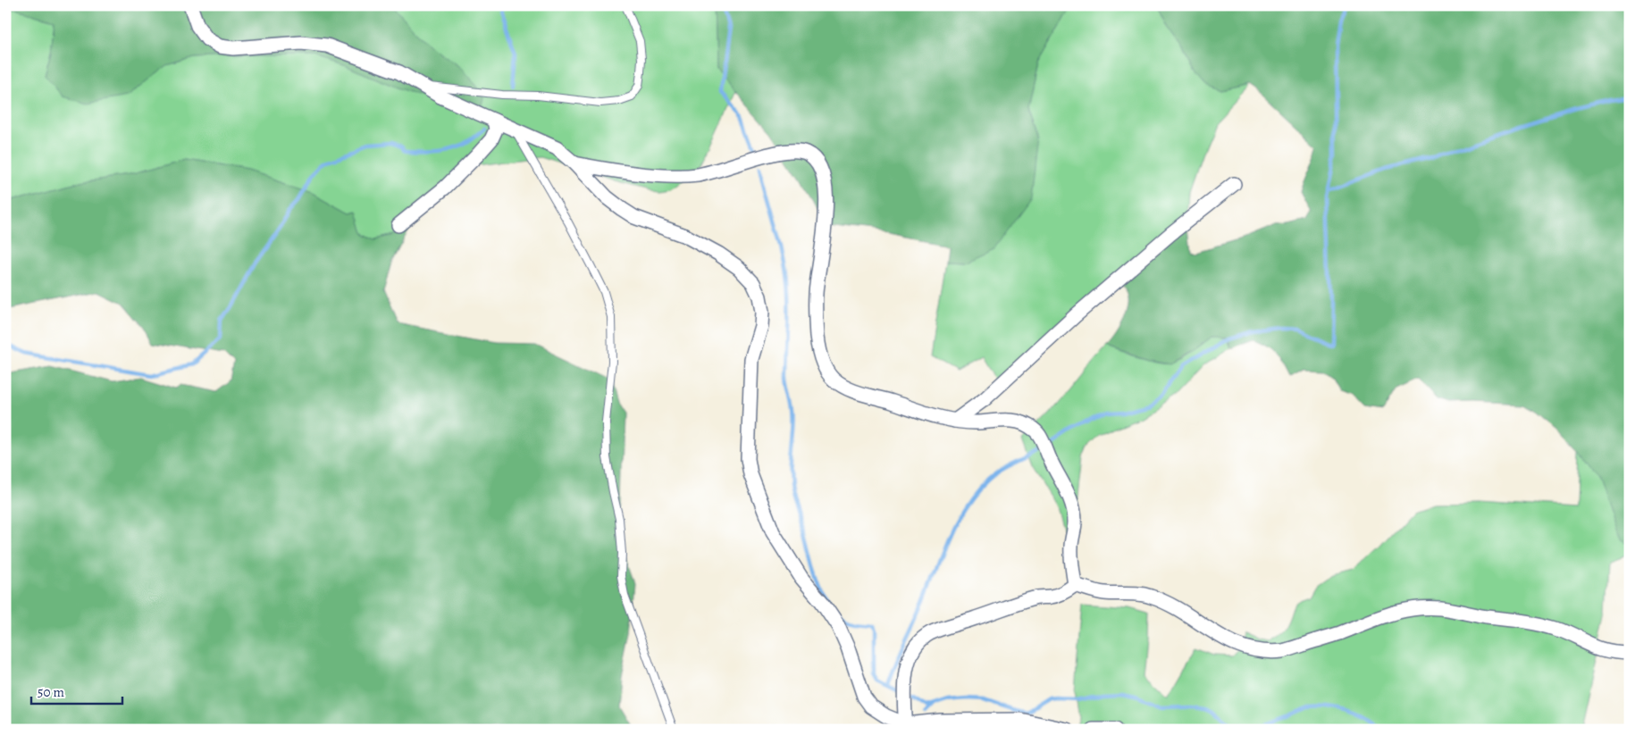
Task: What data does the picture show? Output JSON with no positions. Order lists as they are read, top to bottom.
{
  "scale_bar": "50 m"
}
